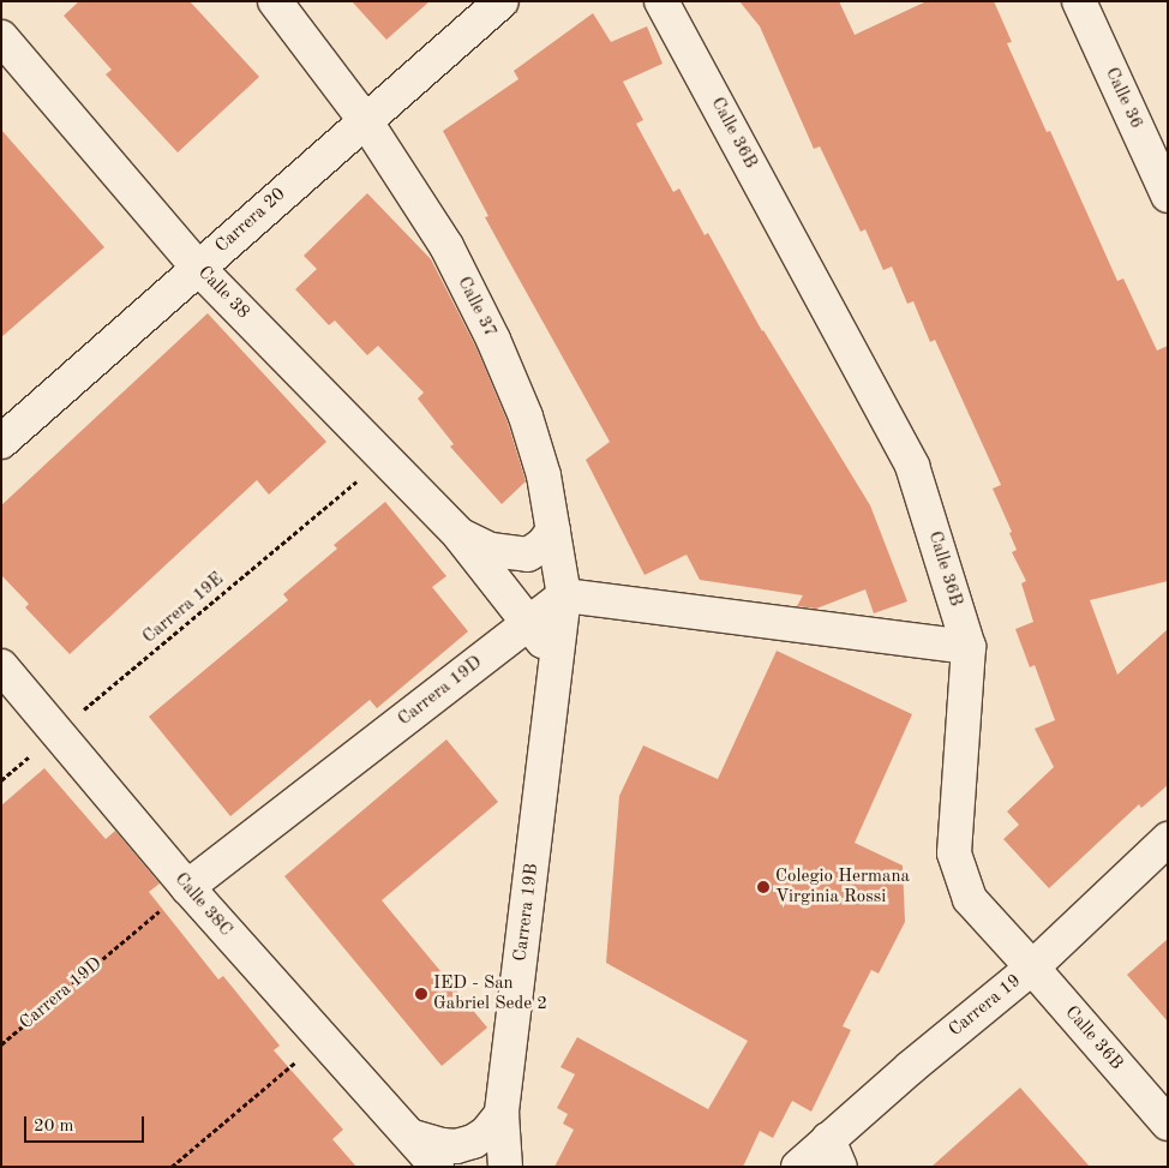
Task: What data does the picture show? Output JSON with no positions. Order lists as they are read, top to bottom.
{
  "streets": {
    "street": [
      "Calle 36",
      "Calle 36B",
      "Carrera 20",
      "Calle 38",
      "Calle 37",
      "Carrera 19D",
      "Calle 38C",
      "Carrera 19B",
      "Carrera 19"
    ],
    "path": ["Carrera 19E"]
  },
  "crossings": [
    ["Calle 36B", "Carrera 19"],
    ["Carrera 20", "Calle 38"],
    ["Carrera 20", "Calle 37"],
    ["Calle 38", "Calle 37"],
    ["Calle 38", "Carrera 19E"],
    ["Calle 38", "Carrera 19D"],
    ["Calle 38", "Carrera 19B"],
    ["Calle 37", "Carrera 19D"],
    ["Calle 37", "Carrera 19B"],
    ["Carrera 19E", "Calle 38C"],
    ["Carrera 19D", "Calle 38C"]
  ],
  "places": ["Colegio Hermana Virginia Rossi", "IED - San Gabriel Sede 2"],
  "scale_bar": "20 m"
}
